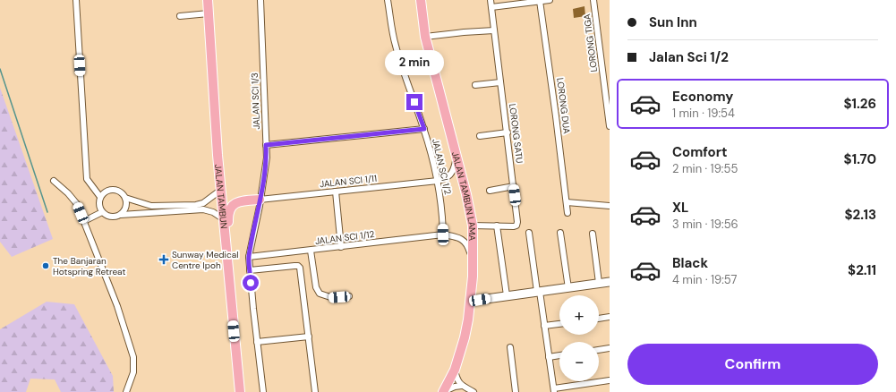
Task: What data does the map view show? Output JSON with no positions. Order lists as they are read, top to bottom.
{
  "streets": {
    "main road": ["JALAN TAMBUN", "JALAN TAMBUN LAMA"],
    "street": [
      "LORONG TIGA",
      "JALAN SCI 1/3",
      "LORONG DUA",
      "LORONG SATU",
      "JALAN SCI 1/2",
      "JALAN SCI 1/11",
      "JALAN SCI 1/12"
    ]
  },
  "crossings": [
    ["JALAN SCI 1/3", "JALAN SCI 1/11"],
    ["JALAN SCI 1/3", "JALAN SCI 1/12"],
    ["LORONG SATU", "JALAN TAMBUN LAMA"],
    ["JALAN SCI 1/2", "JALAN SCI 1/11"],
    ["JALAN SCI 1/2", "JALAN SCI 1/12"]
  ],
  "places": {
    "health": ["Sunway Medical Centre Ipoh"],
    "other": ["The Banjaran Hotspring Retreat"]
  },
  "page": {
    "banner": ["Sun Inn", "Jalan Sci 1/2"],
    "bubble": "2 min",
    "list": [
      {
        "name": "Economy",
        "note": "1 min · 19:54",
        "value": "$1.26"
      },
      {
        "name": "Comfort",
        "note": "2 min · 19:55",
        "value": "$1.70"
      },
      {
        "name": "XL",
        "note": "3 min · 19:56",
        "value": "$2.13"
      },
      {
        "name": "Black",
        "note": "4 min · 19:57",
        "value": "$2.11"
      }
    ],
    "map_buttons": ["+", "−"],
    "buttons": "Confirm"
  }
}
